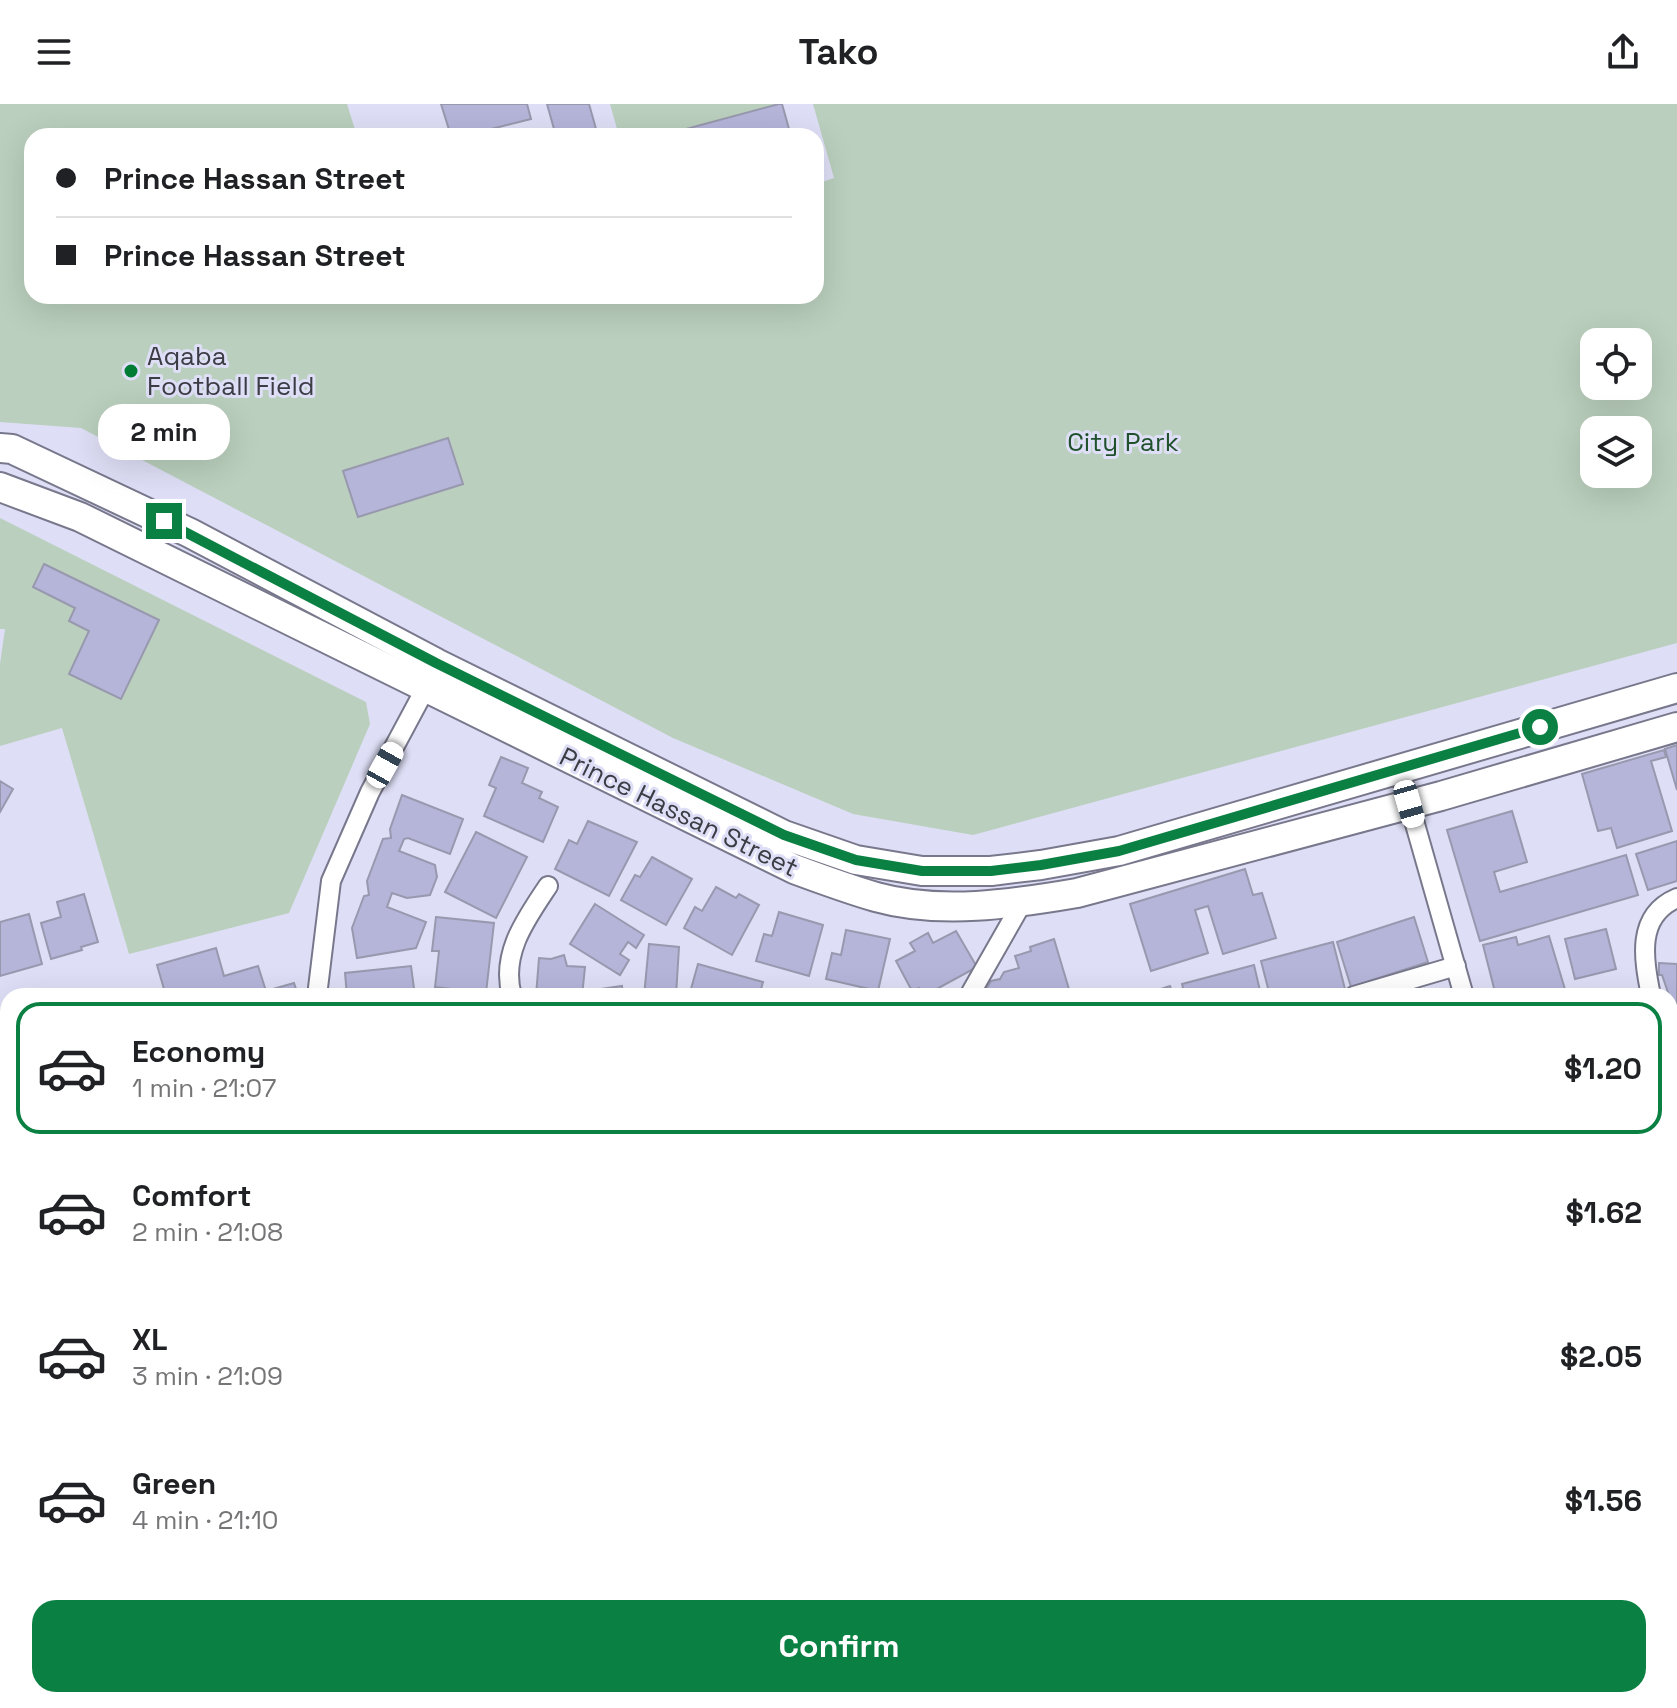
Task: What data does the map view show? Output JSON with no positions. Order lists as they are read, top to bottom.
{
  "streets": {
    "main road": ["Prince Hassan Street"]
  },
  "parks": ["City Park"],
  "places": ["Aqaba Football Field"],
  "page": {
    "header": "Tako",
    "banner": ["Prince Hassan Street", "Prince Hassan Street"],
    "bubble": "2 min",
    "list": [
      {
        "name": "Economy",
        "note": "1 min · 21:07",
        "value": "$1.20"
      },
      {
        "name": "Comfort",
        "note": "2 min · 21:08",
        "value": "$1.62"
      },
      {
        "name": "XL",
        "note": "3 min · 21:09",
        "value": "$2.05"
      },
      {
        "name": "Green",
        "note": "4 min · 21:10",
        "value": "$1.56"
      }
    ],
    "buttons": "Confirm"
  }
}
